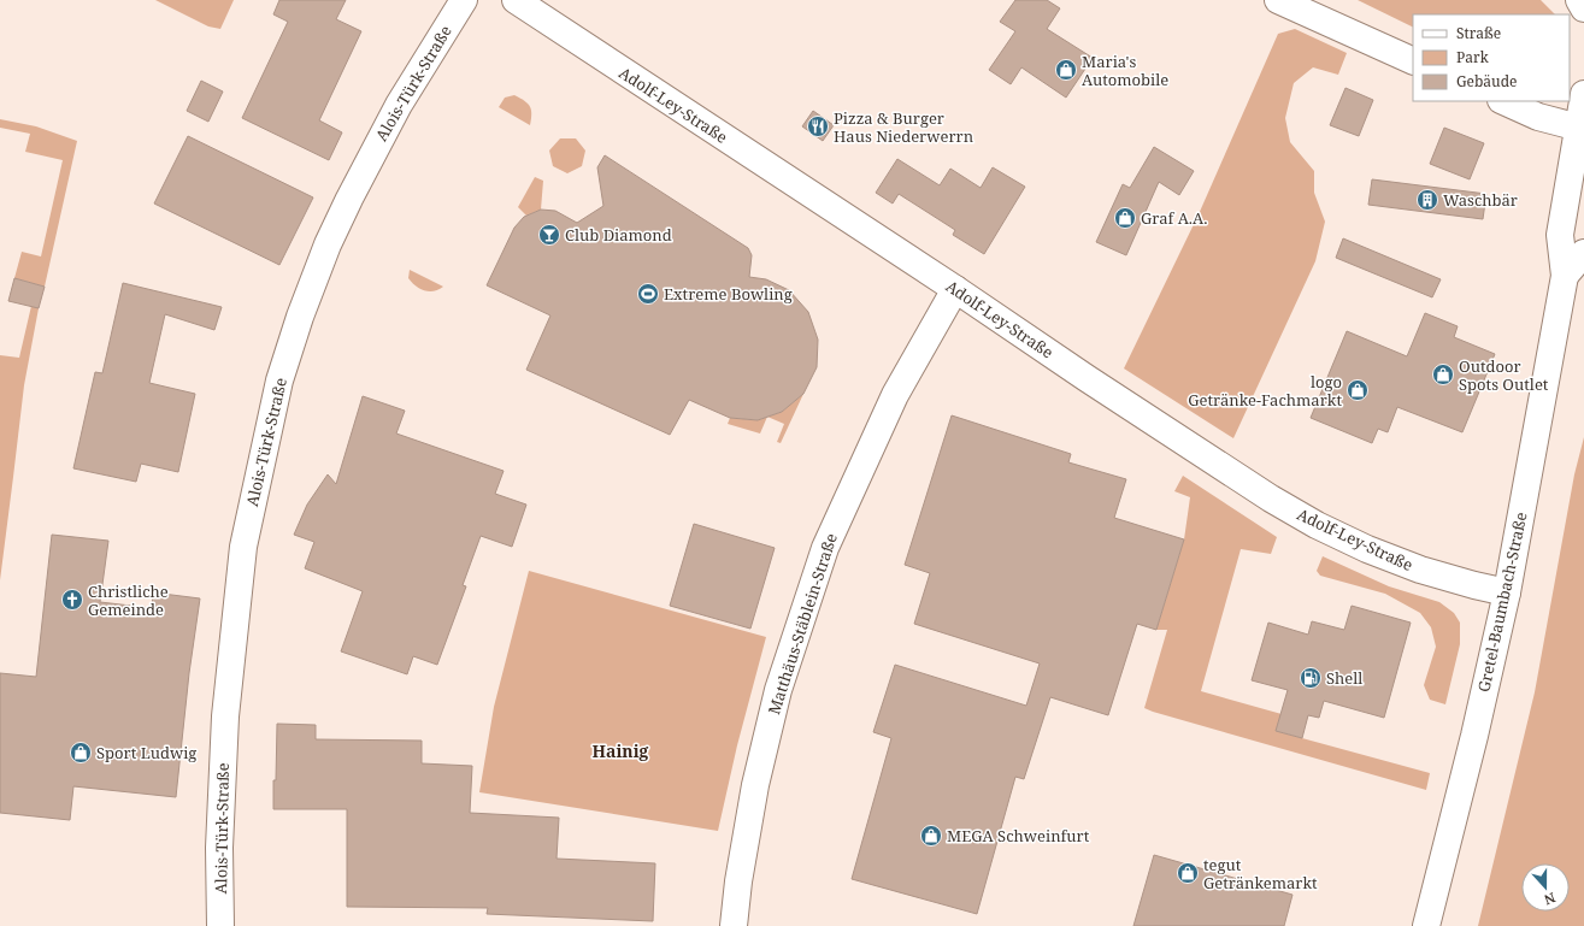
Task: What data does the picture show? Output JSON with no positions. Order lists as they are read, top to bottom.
{
  "streets": {
    "street": [
      "Alois-Türk-Straße",
      "Adolf-Ley-Straße",
      "Gretel-Baumbach-Straße",
      "Matthäus-Stäblein-Straße"
    ]
  },
  "crossings": [
    ["Adolf-Ley-Straße", "Gretel-Baumbach-Straße"],
    ["Adolf-Ley-Straße", "Matthäus-Stäblein-Straße"]
  ],
  "districts": ["Hainig"],
  "places": {
    "shop": [
      "Maria's Automobile",
      "Graf A.A.",
      "Outdoor Spots Outlet",
      "logo Getränke-Fachmarkt",
      "Sport Ludwig",
      "MEGA Schweinfurt",
      "tegut Getränkemarkt"
    ],
    "restaurant": ["Pizza & Burger Haus Niederwerrn"],
    "building": ["Waschbär"],
    "bar": ["Club Diamond"],
    "sports": ["Extreme Bowling"],
    "church": ["Christliche Gemeinde"],
    "fuel station": ["Shell"]
  },
  "legend": ["Straße", "Park", "Gebäude"],
  "north": "bottom"
}
